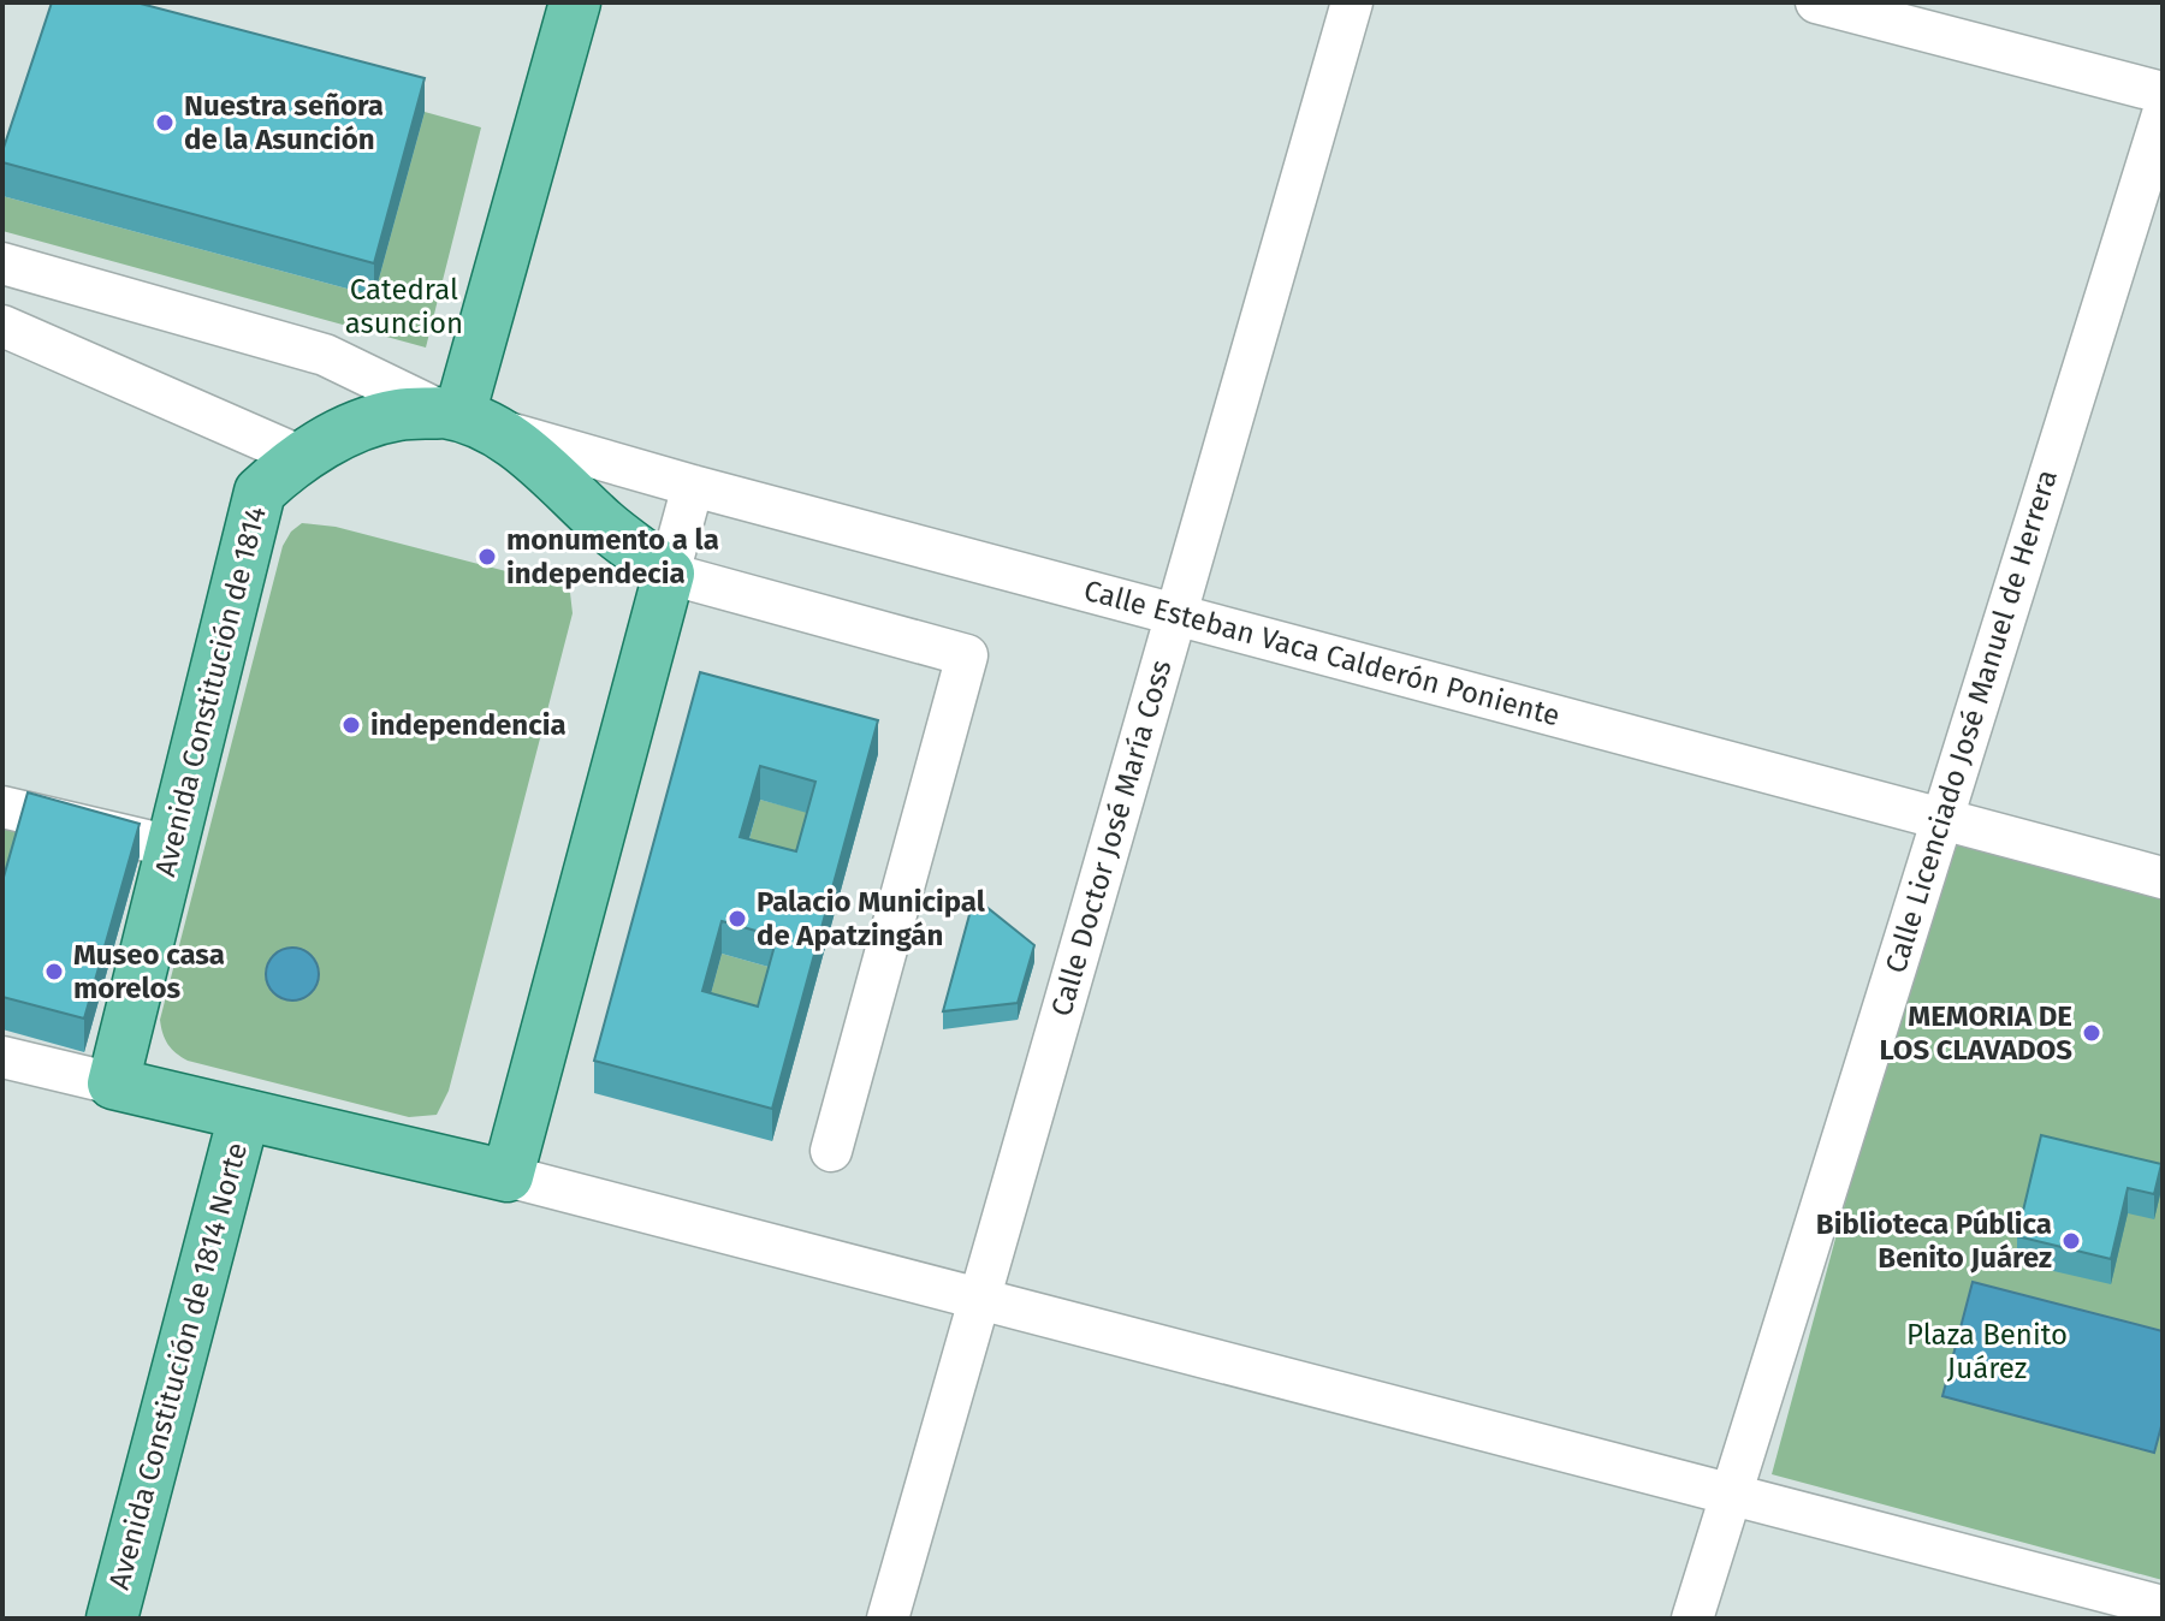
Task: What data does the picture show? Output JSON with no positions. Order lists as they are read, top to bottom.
{
  "streets": {
    "main road": ["Avenida Constitución de 1814", "Avenida Constitución de 1814 Norte"],
    "street": ["Calle Esteban Vaca Calderón Poniente", "Calle Licenciado José Manuel de Herrera", "Calle Doctor José María Coss"]
  },
  "crossings": [
    ["Calle Esteban Vaca Calderón Poniente", "Avenida Constitución de 1814"],
    ["Calle Esteban Vaca Calderón Poniente", "Calle Licenciado José Manuel de Herrera"],
    ["Calle Esteban Vaca Calderón Poniente", "Calle Doctor José María Coss"]
  ],
  "parks": ["Catedral asuncion", "Plaza Benito Juárez"],
  "places": [
    "Nuestra señora de la Asunción",
    "monumento a la independecia",
    "independencia",
    "Palacio Municipal de Apatzingán",
    "Museo casa morelos",
    "MEMORIA DE LOS CLAVADOS",
    "Biblioteca Pública Benito Juárez"
  ]
}
